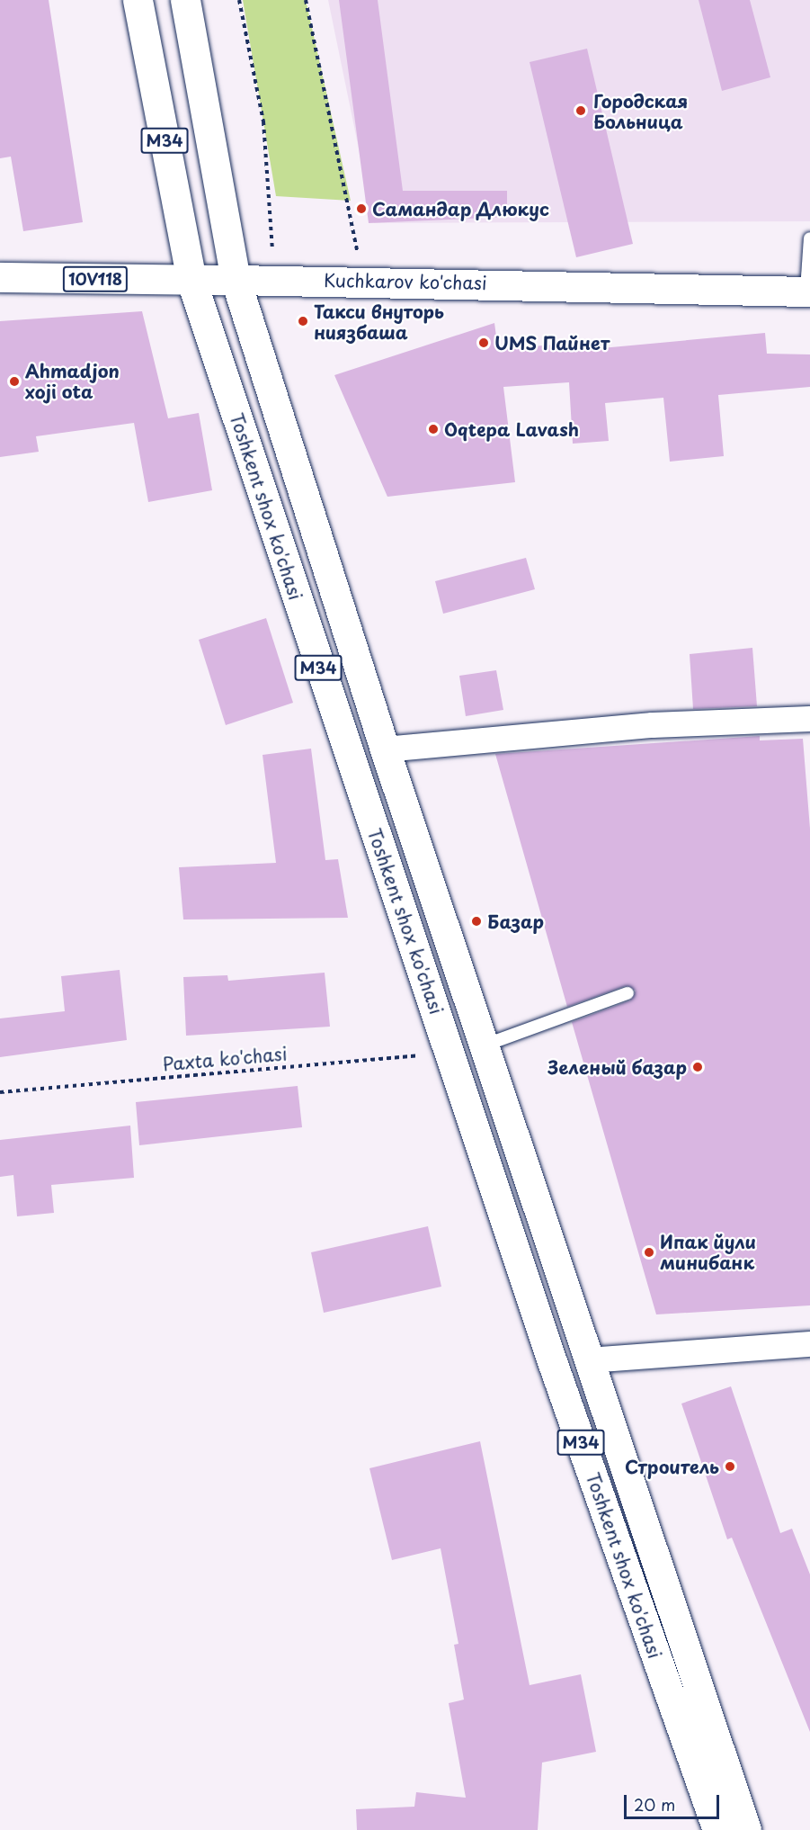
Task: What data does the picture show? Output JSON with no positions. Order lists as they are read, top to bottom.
{
  "streets": {
    "main road": [
      "M34",
      "10V118",
      "Kuchkarov ko'chasi",
      "Toshkent shox ko'chasi"
    ],
    "path": ["Paxta ko'chasi"]
  },
  "crossings": [
    ["Kuchkarov ko'chasi", "Toshkent shox ko'chasi"],
    ["Toshkent shox ko'chasi", "Paxta ko'chasi"]
  ],
  "places": [
    "Городская Больница",
    "Самандар Длюкус",
    "Такси внуторь ниязбаша",
    "UMS Пайнет",
    "Ahmadjon xoji ota",
    "Oqtepa Lavash",
    "Базар",
    "Зеленый базар",
    "Ипак йули минибанк",
    "Строитель"
  ],
  "scale_bar": "20 m"
}
